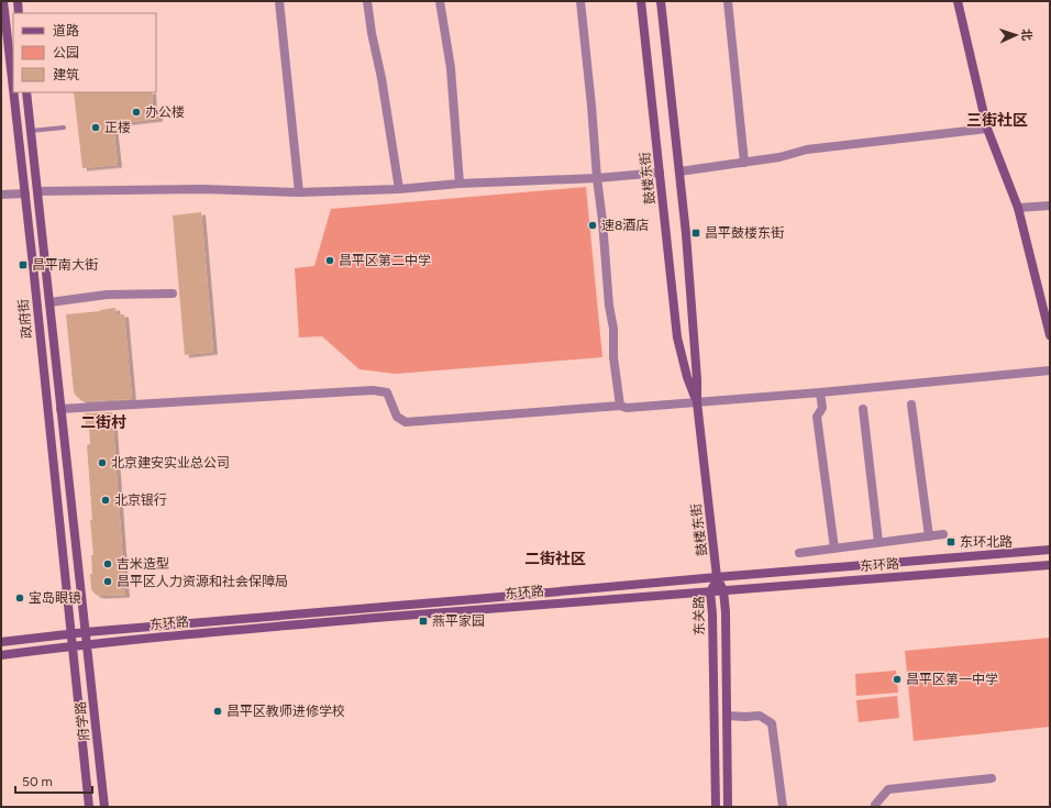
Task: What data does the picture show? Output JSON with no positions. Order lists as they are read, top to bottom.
{
  "streets": {
    "street": [
      "鼓楼东街",
      "政府街",
      "东环路",
      "东关路",
      "府学路"
    ]
  },
  "crossings": [
    ["鼓楼东街", "东环路"],
    ["鼓楼东街", "东关路"],
    ["政府街", "东环路"],
    ["政府街", "府学路"],
    ["东环路", "东关路"],
    ["东环路", "府学路"]
  ],
  "districts": ["三街社区", "二街村", "二街社区"],
  "places": {
    "other": [
      "办公楼",
      "正楼",
      "速8酒店",
      "昌平区第二中学",
      "北京建安实业总公司",
      "北京银行",
      "吉米造型",
      "昌平区人力资源和社会保障局",
      "宝岛眼镜",
      "昌平区第一中学",
      "昌平区教师进修学校"
    ],
    "transit": [
      "昌平鼓楼东街",
      "昌平南大街",
      "东环北路",
      "燕平家园"
    ]
  },
  "legend": ["道路", "公园", "建筑"],
  "scale_bar": "50 m",
  "north": "right"
}
